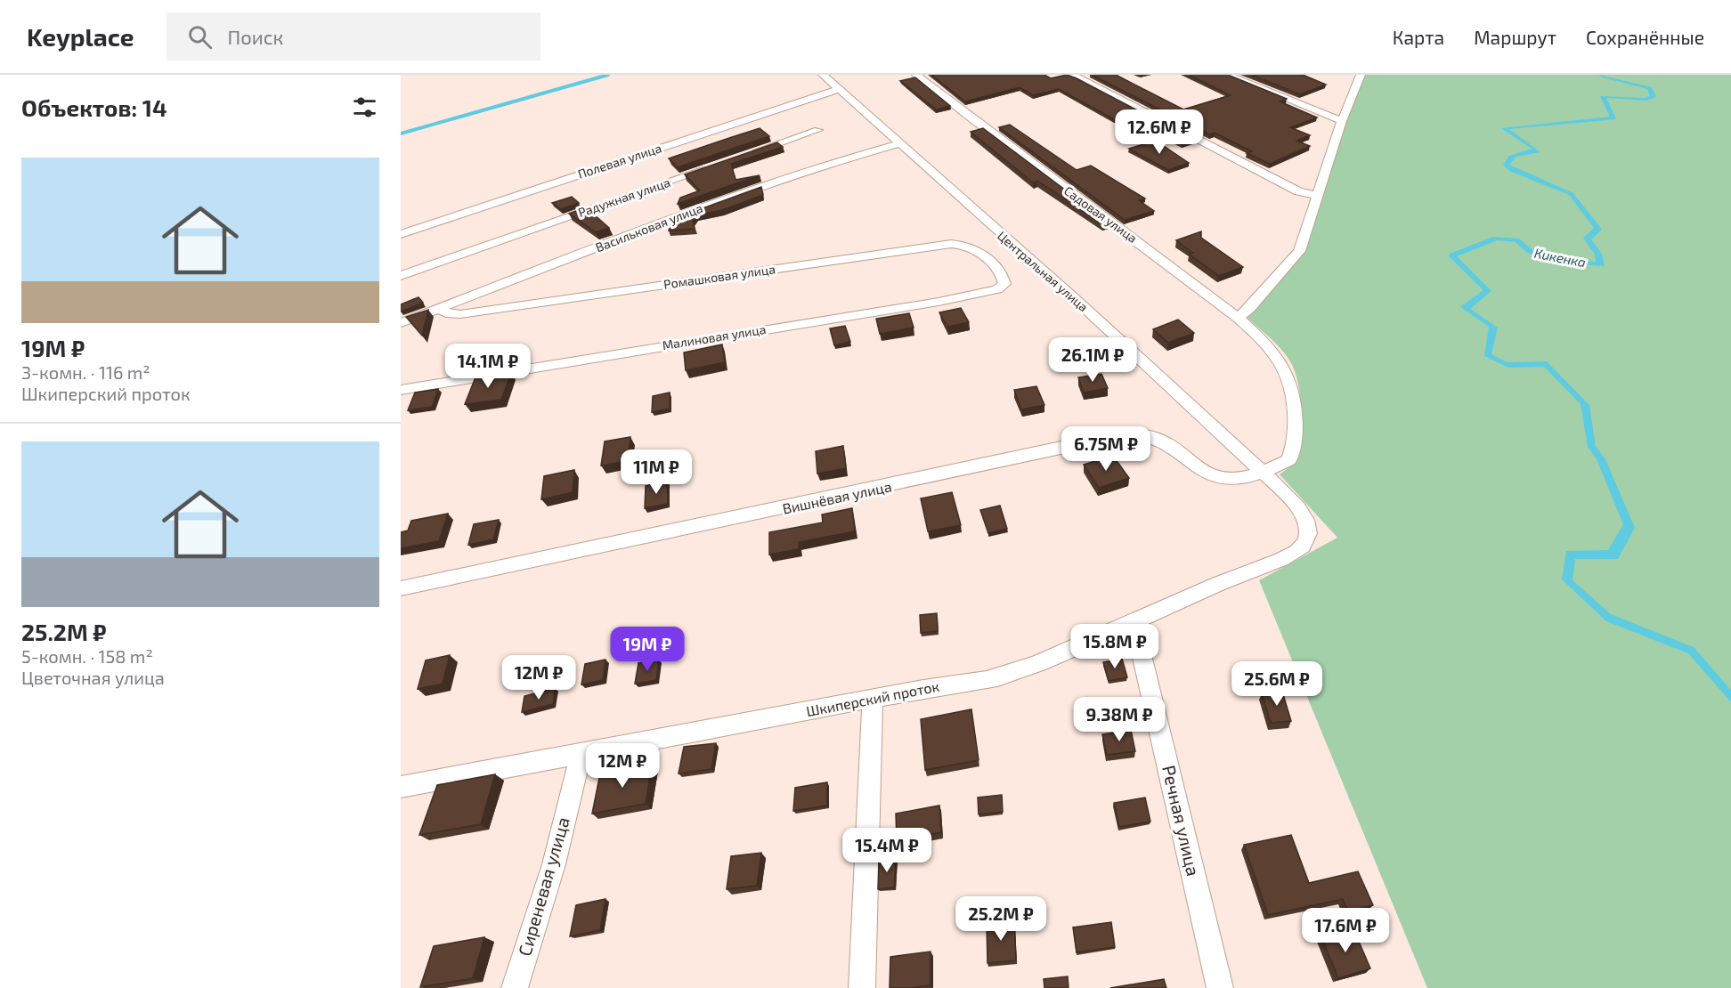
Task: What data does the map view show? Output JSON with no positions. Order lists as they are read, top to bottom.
{
  "streets": {
    "street": [
      "Полевая улица",
      "Радужная улица",
      "Садовая улица",
      "Васильковая улица",
      "Центральная улица",
      "Ромашковая улица",
      "Малиновая улица",
      "Вишнёвая улица",
      "Шкиперский проток",
      "Речная улица",
      "Сиреневая улица"
    ]
  },
  "crossings": [
    ["Полевая улица", "Центральная улица"],
    ["Садовая улица", "Вишнёвая улица"],
    ["Васильковая улица", "Центральная улица"],
    ["Васильковая улица", "Ромашковая улица"],
    ["Центральная улица", "Вишнёвая улица"],
    ["Центральная улица", "Шкиперский проток"],
    ["Ромашковая улица", "Малиновая улица"],
    ["Шкиперский проток", "Речная улица"],
    ["Шкиперский проток", "Сиреневая улица"]
  ],
  "water": ["Кикенка"],
  "page": {
    "header": "Keyplace",
    "search": "Поиск",
    "nav": ["Карта", "Маршрут", "Сохранённые"],
    "heading": "Объектов: 14",
    "price": [
      "12.6M ₽",
      "26.1M ₽",
      "14.1M ₽",
      "6.75M ₽",
      "11M ₽",
      "15.8M ₽",
      "19M ₽",
      "12M ₽",
      "25.6M ₽",
      "9.38M ₽",
      "12M ₽",
      "15.4M ₽",
      "25.2M ₽",
      "17.6M ₽"
    ],
    "list": [
      {
        "name": "19M ₽",
        "note": "3-комн. · 116 m² · Шкиперский проток"
      },
      {
        "name": "25.2M ₽",
        "note": "5-комн. · 158 m² · Цветочная улица"
      }
    ]
  }
}
